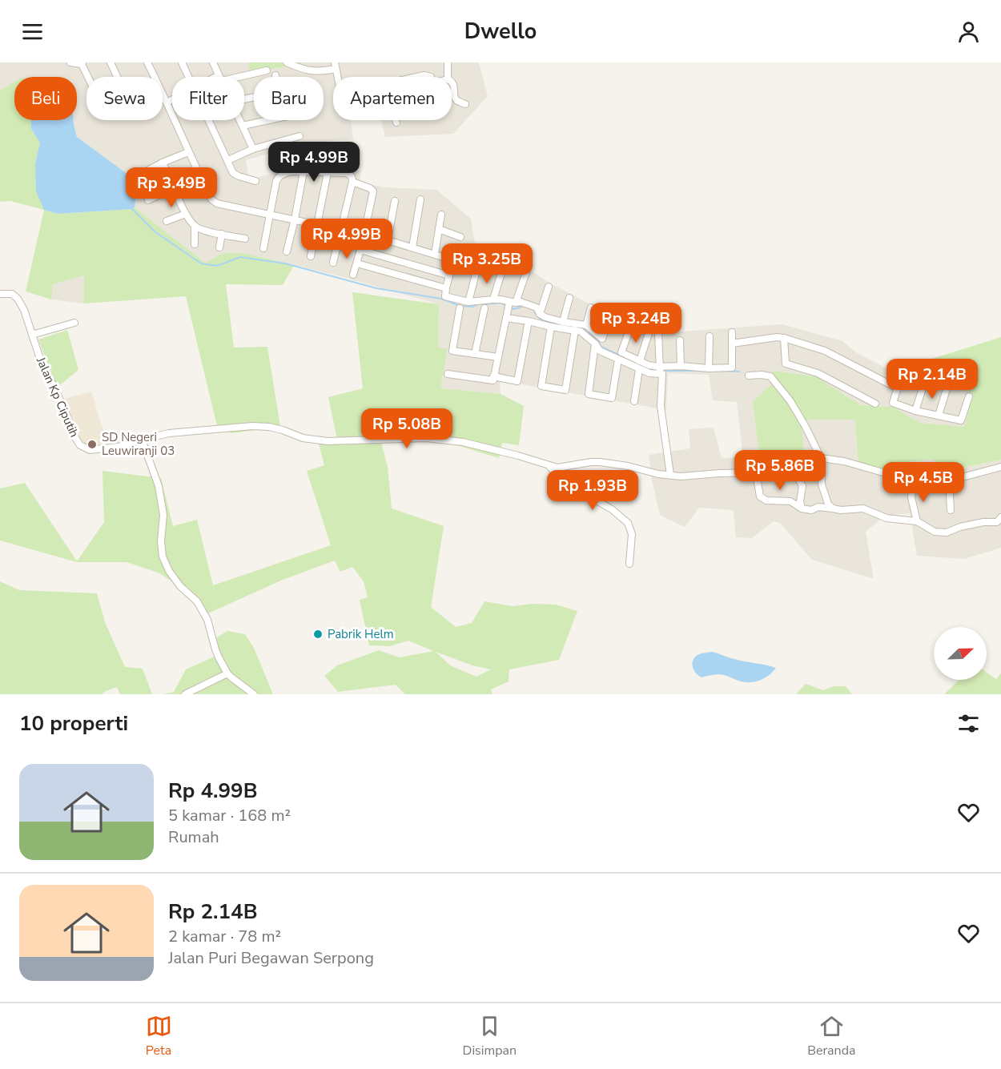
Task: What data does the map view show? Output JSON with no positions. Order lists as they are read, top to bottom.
{
  "streets": {
    "street": ["Jalan Kp Ciputih"]
  },
  "places": ["SD Negeri Leuwiranji 03", "Pabrik Helm"],
  "north": "top right",
  "page": {
    "header": "Dwello",
    "chip": [
      "Beli",
      "Sewa",
      "Filter",
      "Baru",
      "Apartemen"
    ],
    "price": [
      "Rp 4.99B",
      "Rp 3.49B",
      "Rp 4.99B",
      "Rp 3.25B",
      "Rp 3.24B",
      "Rp 2.14B",
      "Rp 5.08B",
      "Rp 5.86B",
      "Rp 4.5B",
      "Rp 1.93B"
    ],
    "heading": "10 properti",
    "list": [
      {
        "name": "Rp 4.99B",
        "note": "5 kamar · 168 m² · Rumah"
      },
      {
        "name": "Rp 2.14B",
        "note": "2 kamar · 78 m² · Jalan Puri Begawan Serpong"
      }
    ],
    "tabs": ["Peta", "Disimpan", "Beranda"]
  }
}
